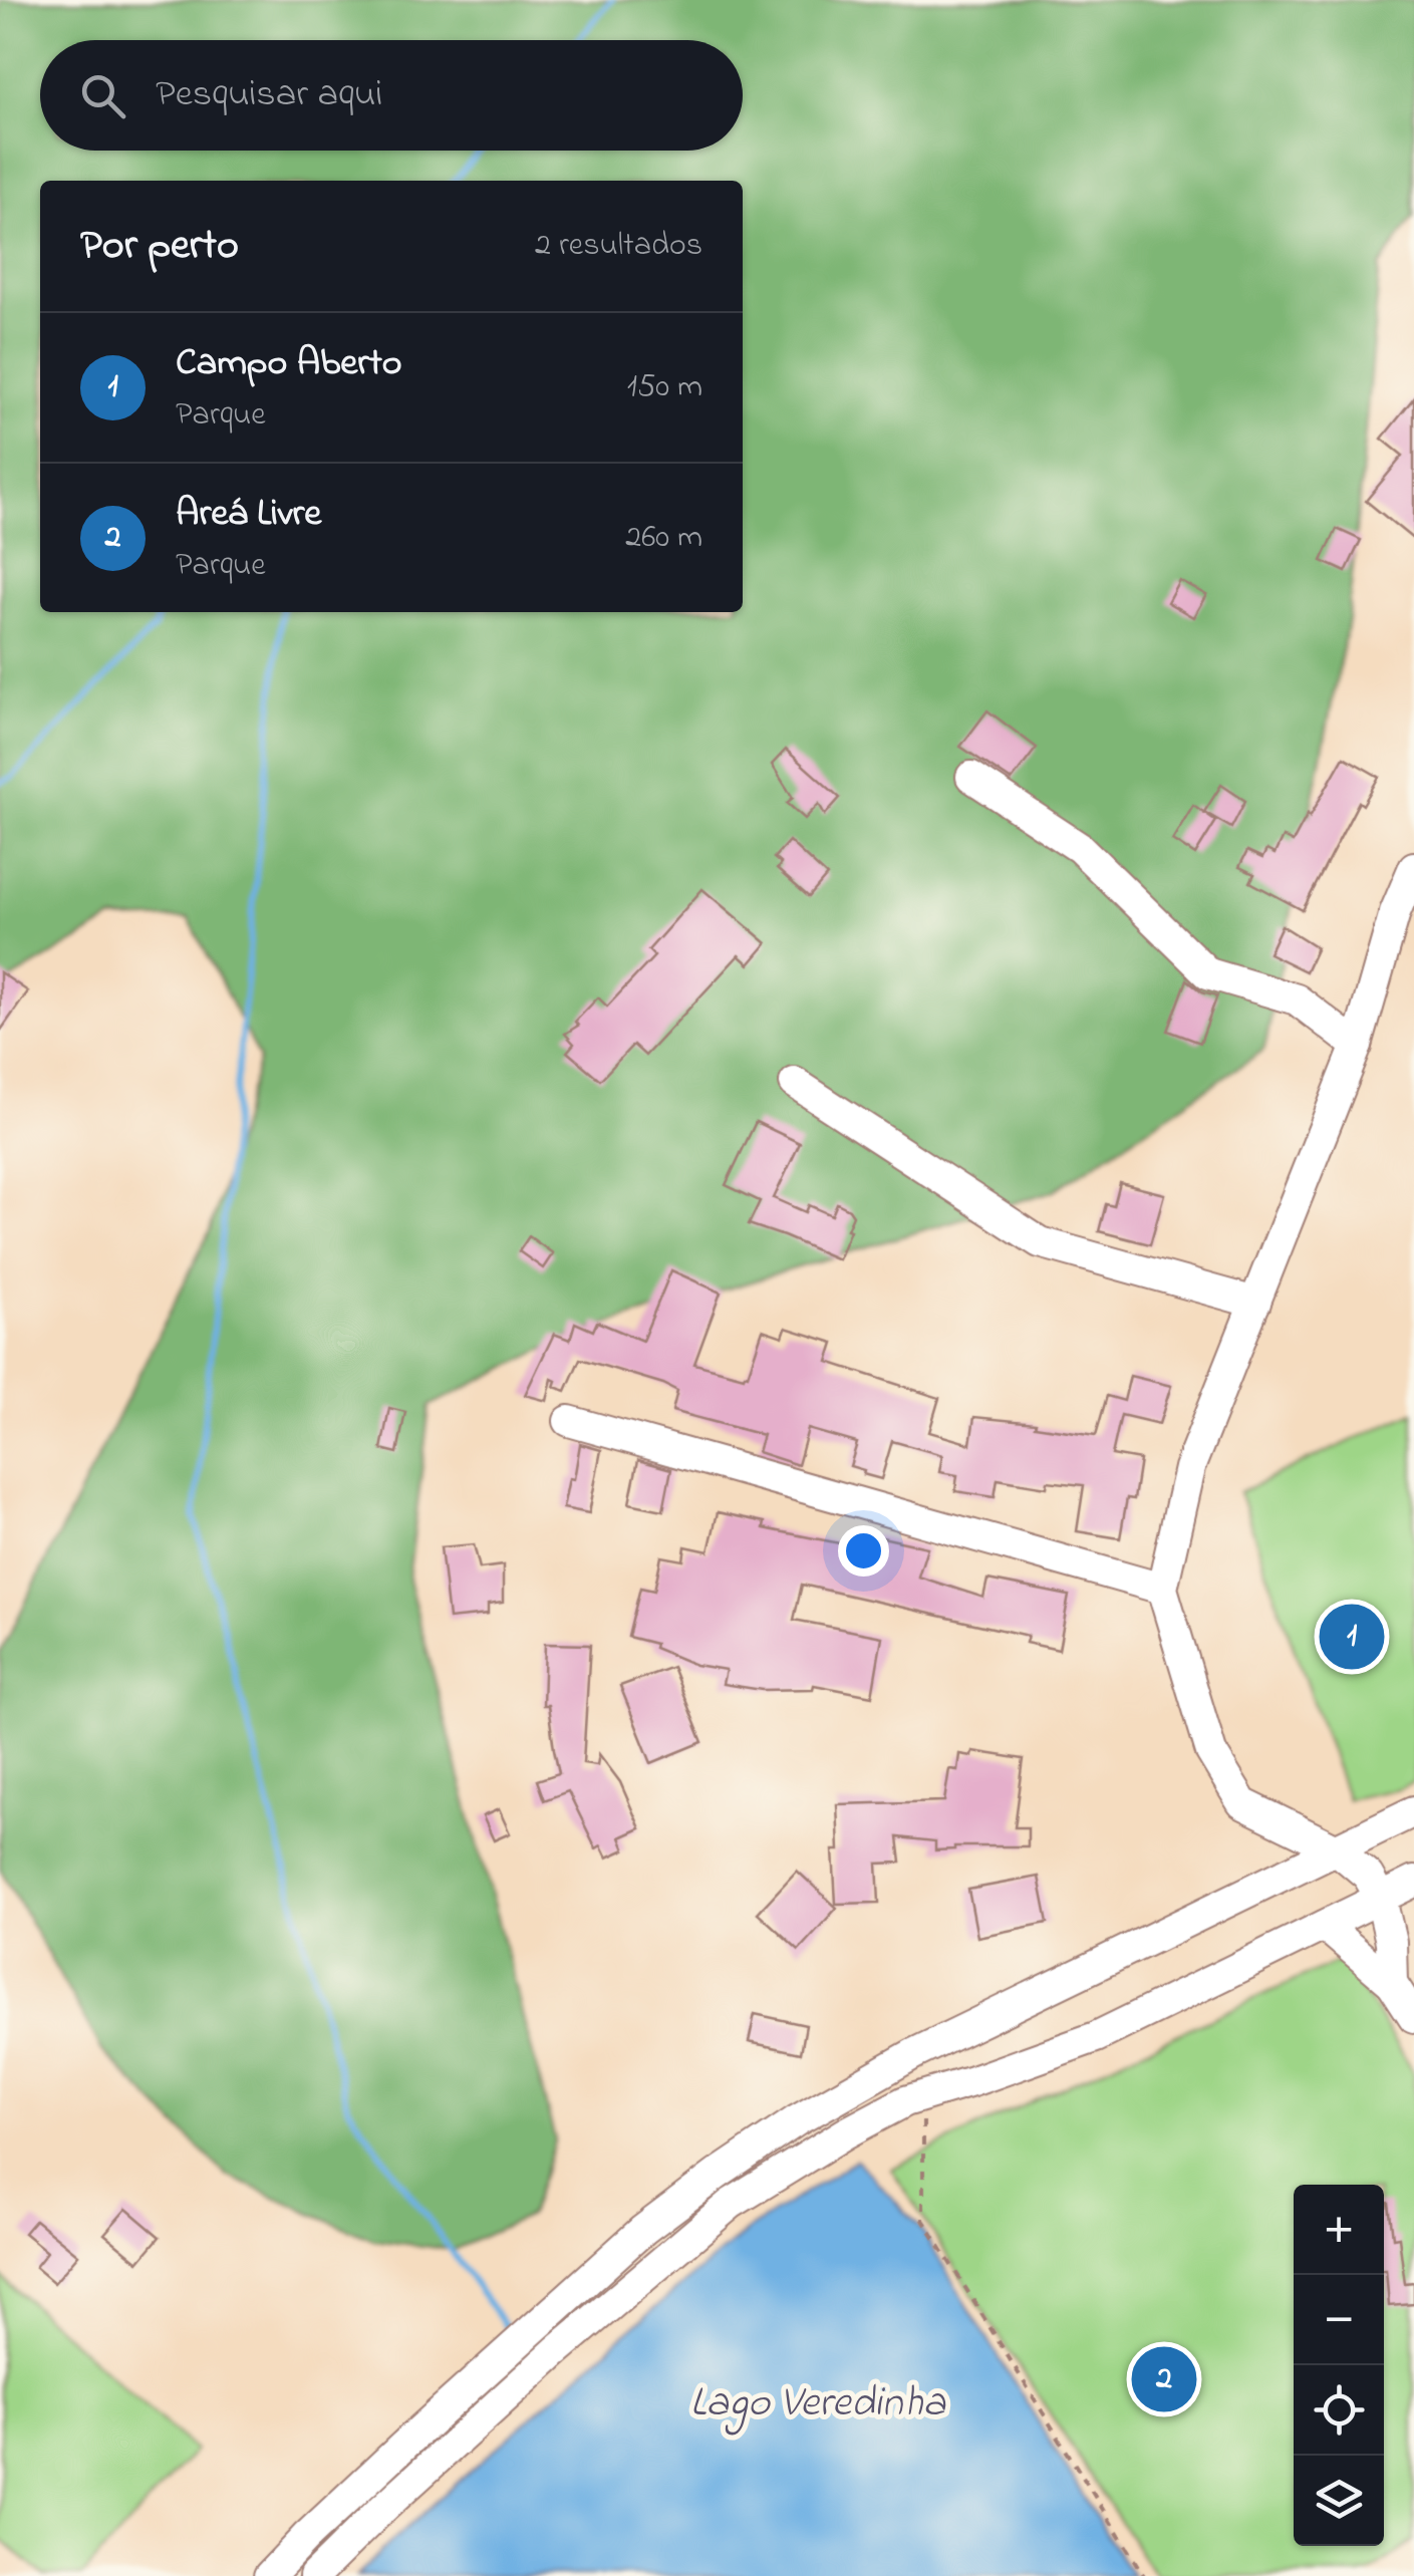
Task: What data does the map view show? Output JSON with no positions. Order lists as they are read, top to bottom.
{
  "water": ["Lago Veredinha"],
  "page": {
    "search": "Pesquisar aqui",
    "heading": ["Por perto", "2 resultados"],
    "list": [
      {
        "mark": "1",
        "name": "Campo Aberto",
        "note": "Parque",
        "value": "150 m"
      },
      {
        "mark": "2",
        "name": "Areá Livre",
        "note": "Parque",
        "value": "260 m"
      }
    ],
    "pins": ["1", "2"],
    "map_buttons": ["+", "−"]
  }
}
